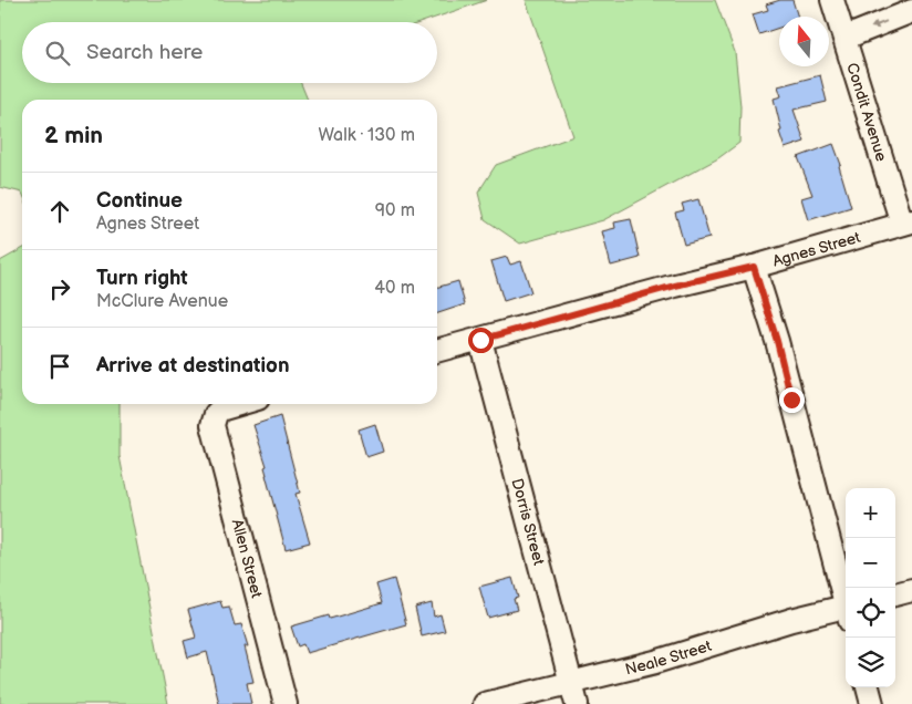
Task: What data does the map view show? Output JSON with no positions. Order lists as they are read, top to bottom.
{
  "streets": {
    "street": [
      "Condit Avenue",
      "Agnes Street",
      "Dorris Street",
      "Allen Street",
      "Neale Street"
    ]
  },
  "crossings": [
    ["Condit Avenue", "Agnes Street"],
    ["Agnes Street", "Dorris Street"],
    ["Dorris Street", "Neale Street"]
  ],
  "north": "top",
  "page": {
    "search": "Search here",
    "heading": ["2 min", "Walk · 130 m"],
    "list": [
      ["Continue", "Agnes Street", "90 m"],
      ["Turn right", "McClure Avenue", "40 m"],
      "Arrive at destination"
    ],
    "map_buttons": ["+", "−"]
  }
}
